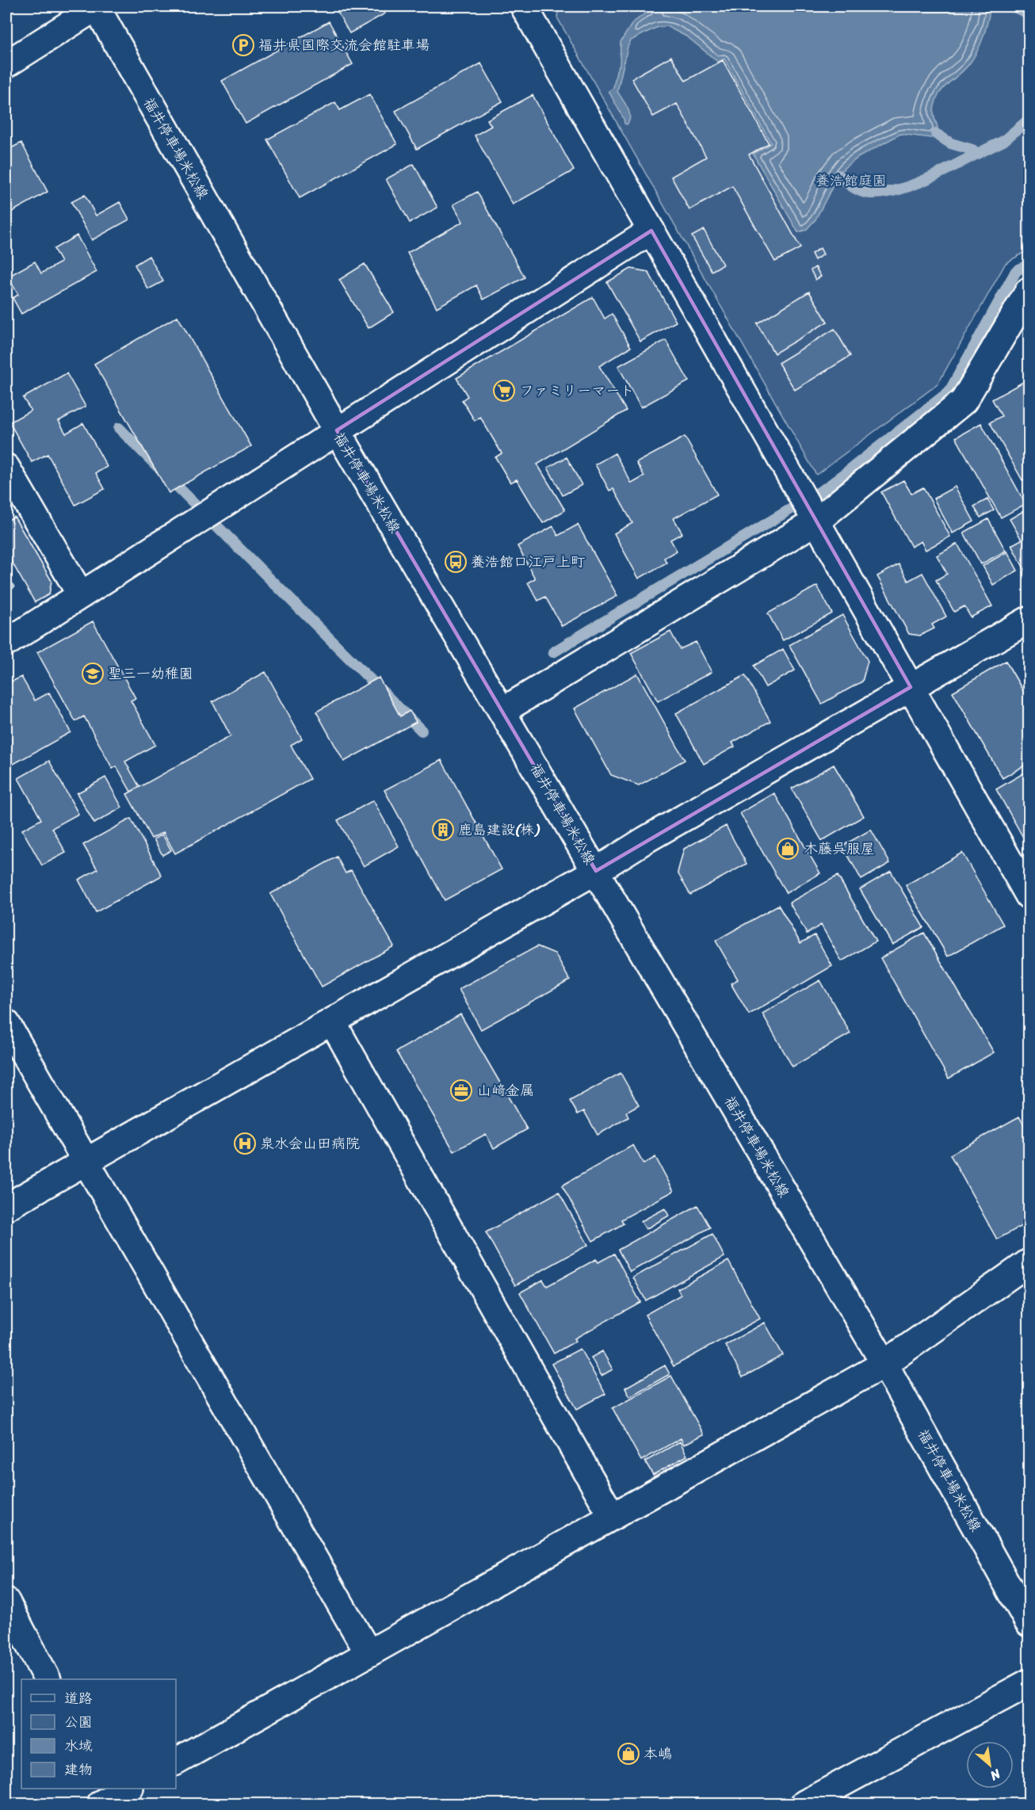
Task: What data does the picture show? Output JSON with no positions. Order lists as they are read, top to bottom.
{
  "streets": {
    "street": ["福井停車場米松線"]
  },
  "parks": ["養浩館庭園"],
  "places": {
    "parking": ["福井県国際交流会館駐車場"],
    "supermarket": ["ファミリーマート"],
    "bus stop": ["養浩館口江戸上町"],
    "school or university": ["聖三一幼稚園"],
    "building": ["鹿島建設(株)"],
    "shop": ["木藤呉服屋", "本嶋"],
    "office": ["山﨑金属"],
    "hospital": ["泉水会山田病院"]
  },
  "legend": [
    "道路",
    "公園",
    "水域",
    "建物"
  ],
  "north": "bottom right"
}
